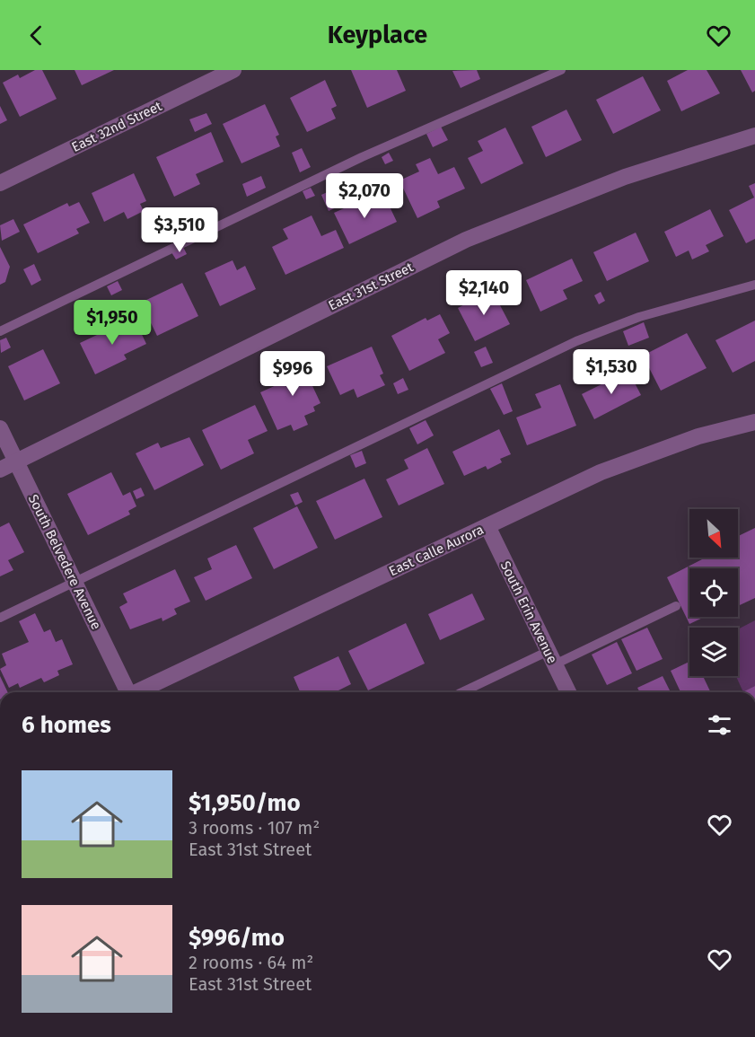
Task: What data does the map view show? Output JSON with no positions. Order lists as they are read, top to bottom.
{
  "streets": {
    "street": [
      "East 32nd Street",
      "East 31st Street",
      "East Calle Aurora",
      "South Belvedere Avenue",
      "South Erin Avenue"
    ]
  },
  "crossings": [
    ["East 31st Street", "South Belvedere Avenue"],
    ["East Calle Aurora", "South Erin Avenue"]
  ],
  "north": "bottom right",
  "page": {
    "header": "Keyplace",
    "price": [
      "$2,070",
      "$3,510",
      "$2,140",
      "$1,950",
      "$1,530",
      "$996"
    ],
    "heading": "6 homes",
    "list": [
      {
        "name": "$1,950/mo",
        "note": "3 rooms · 107 m² · East 31st Street"
      },
      {
        "name": "$996/mo",
        "note": "2 rooms · 64 m² · East 31st Street"
      }
    ]
  }
}
